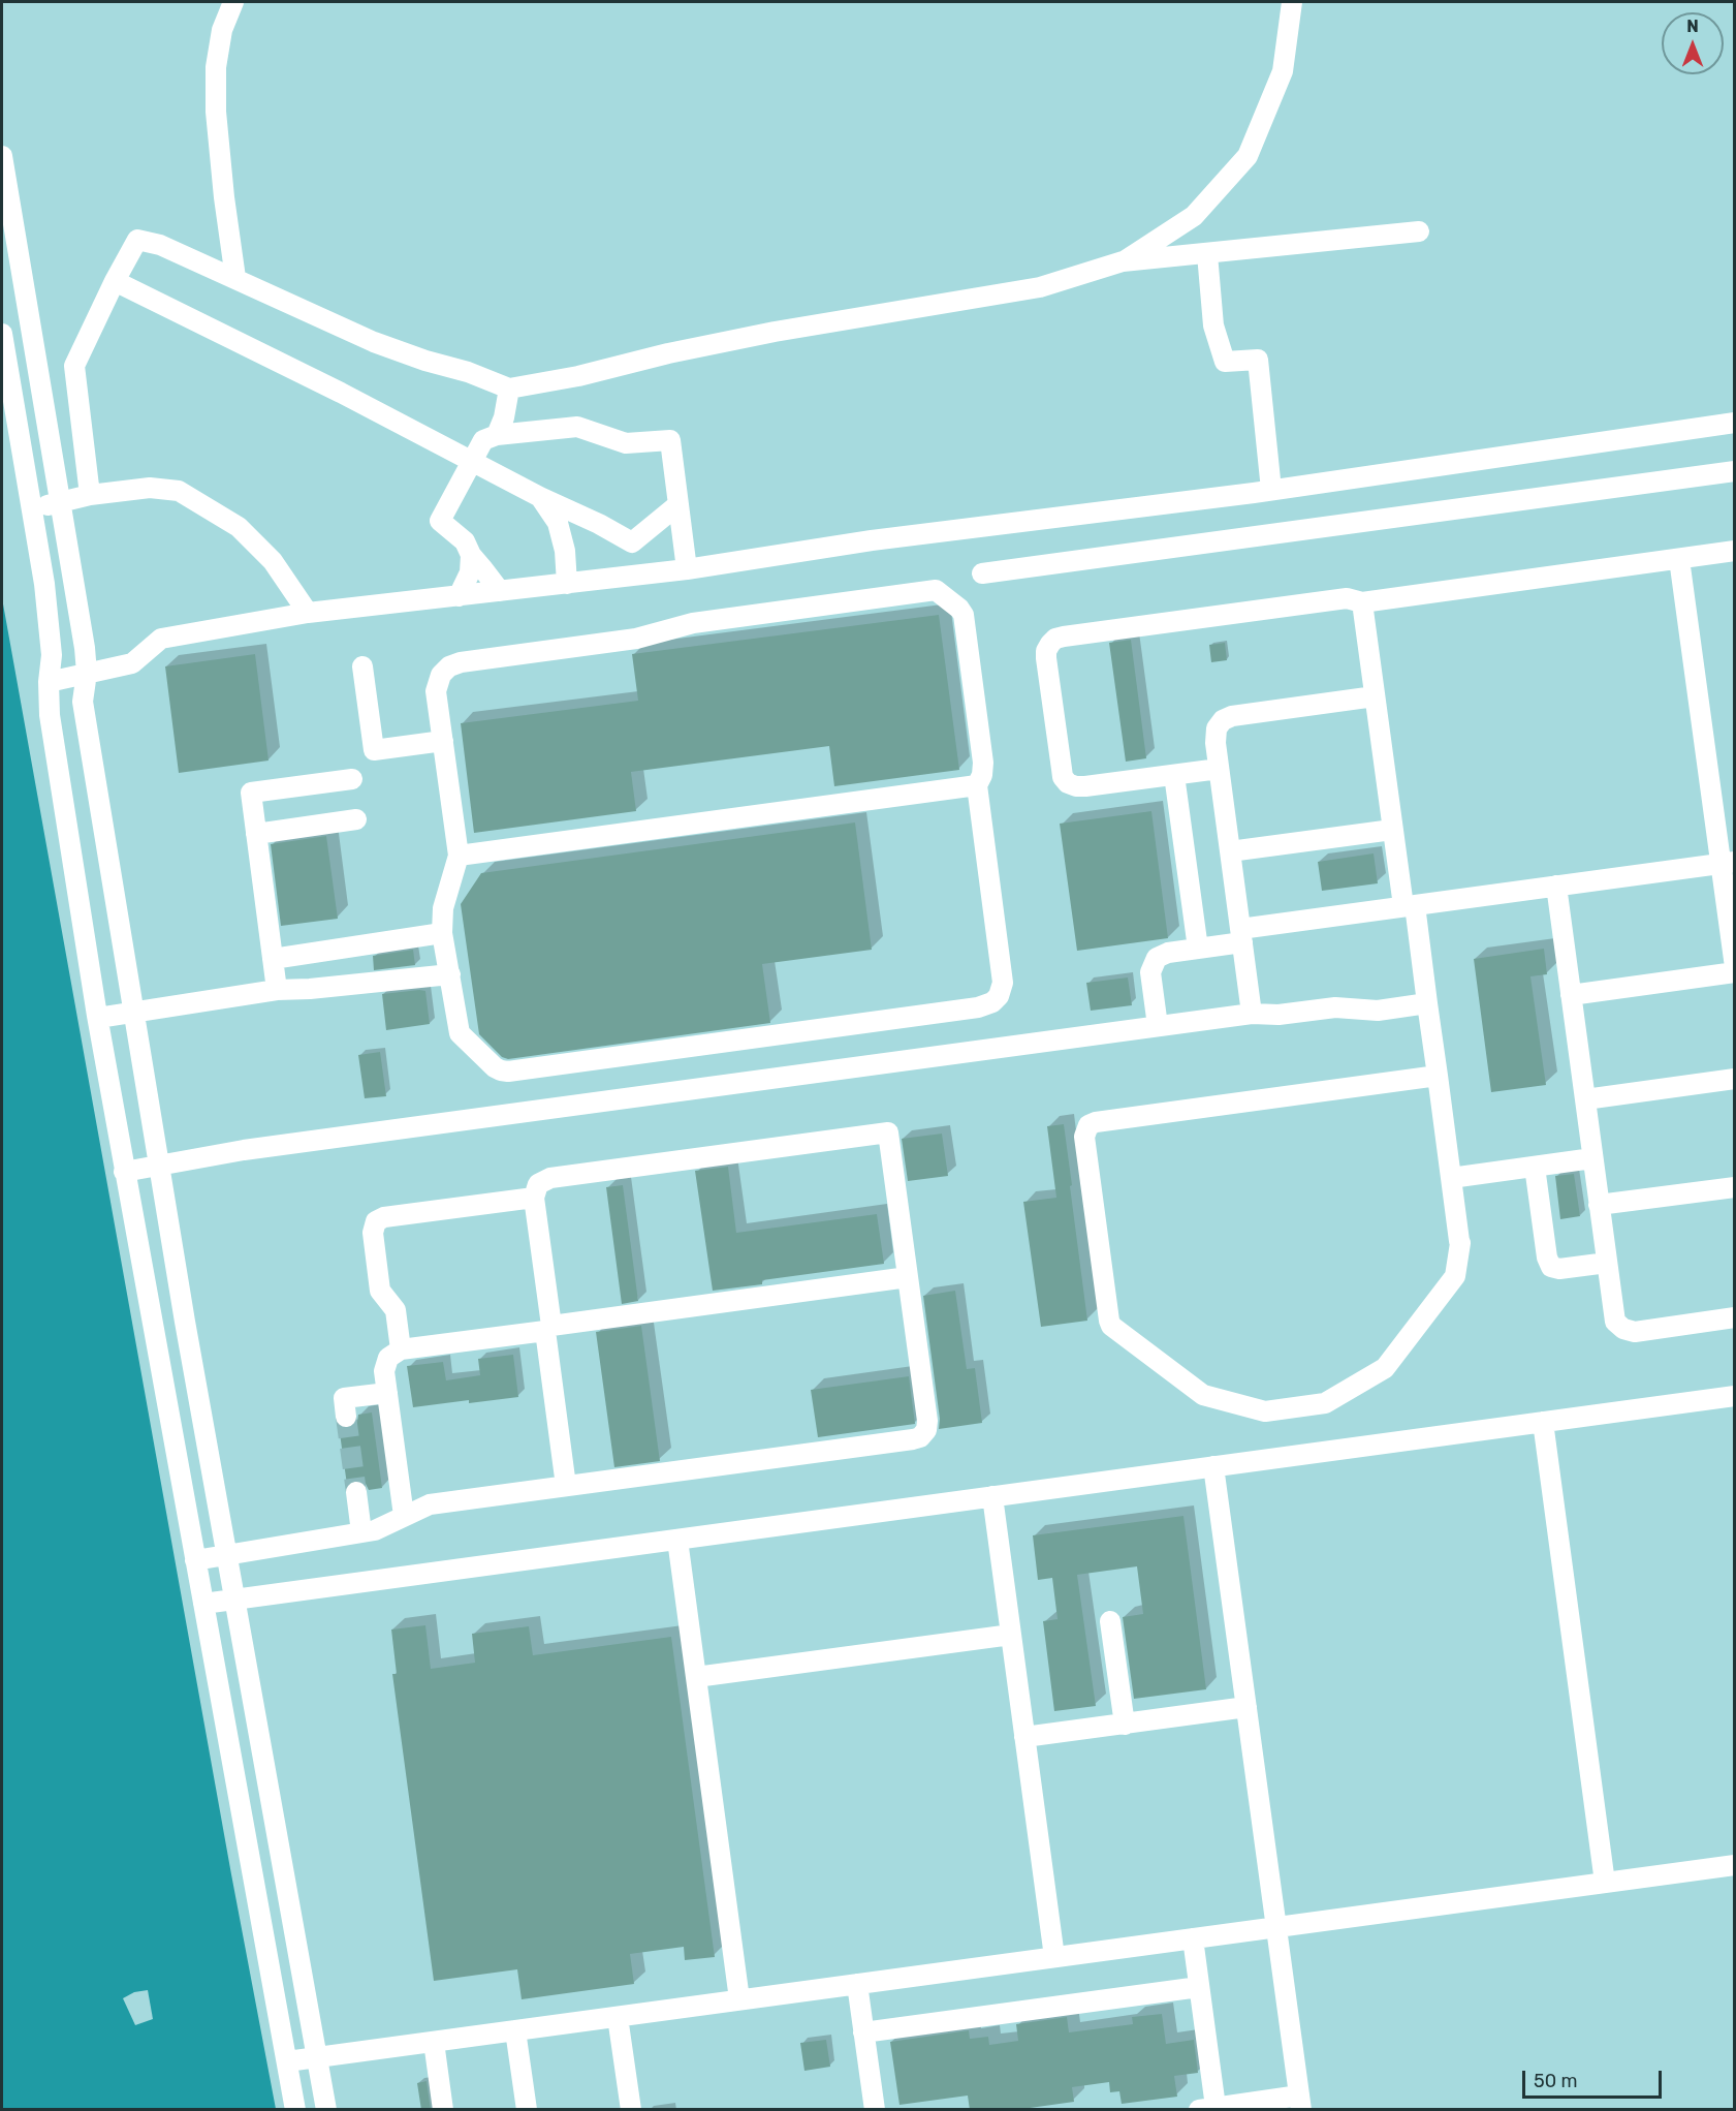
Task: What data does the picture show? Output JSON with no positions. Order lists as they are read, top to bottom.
{
  "scale_bar": "50 m",
  "north": "top"
}
